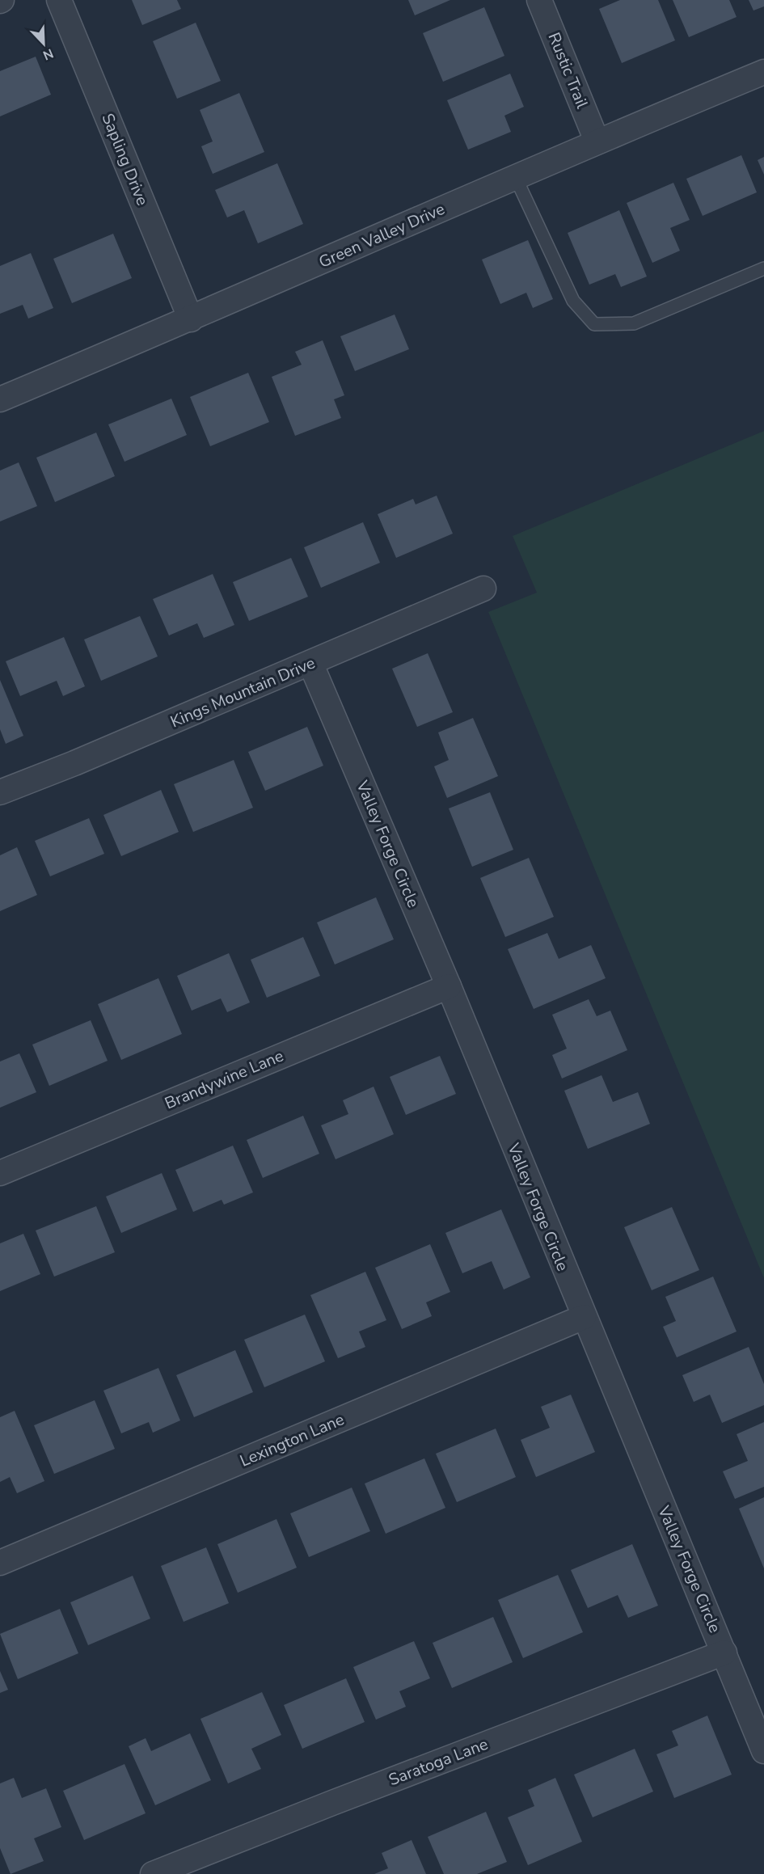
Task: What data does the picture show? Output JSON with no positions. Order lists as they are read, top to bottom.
{
  "streets": {
    "street": [
      "Rustic Trail",
      "Sapling Drive",
      "Green Valley Drive",
      "Kings Mountain Drive",
      "Valley Forge Circle",
      "Brandywine Lane",
      "Lexington Lane",
      "Saratoga Lane"
    ]
  },
  "crossings": [
    ["Rustic Trail", "Green Valley Drive"],
    ["Sapling Drive", "Green Valley Drive"],
    ["Kings Mountain Drive", "Valley Forge Circle"],
    ["Valley Forge Circle", "Brandywine Lane"],
    ["Valley Forge Circle", "Lexington Lane"],
    ["Valley Forge Circle", "Saratoga Lane"]
  ],
  "north": "bottom right"
}
